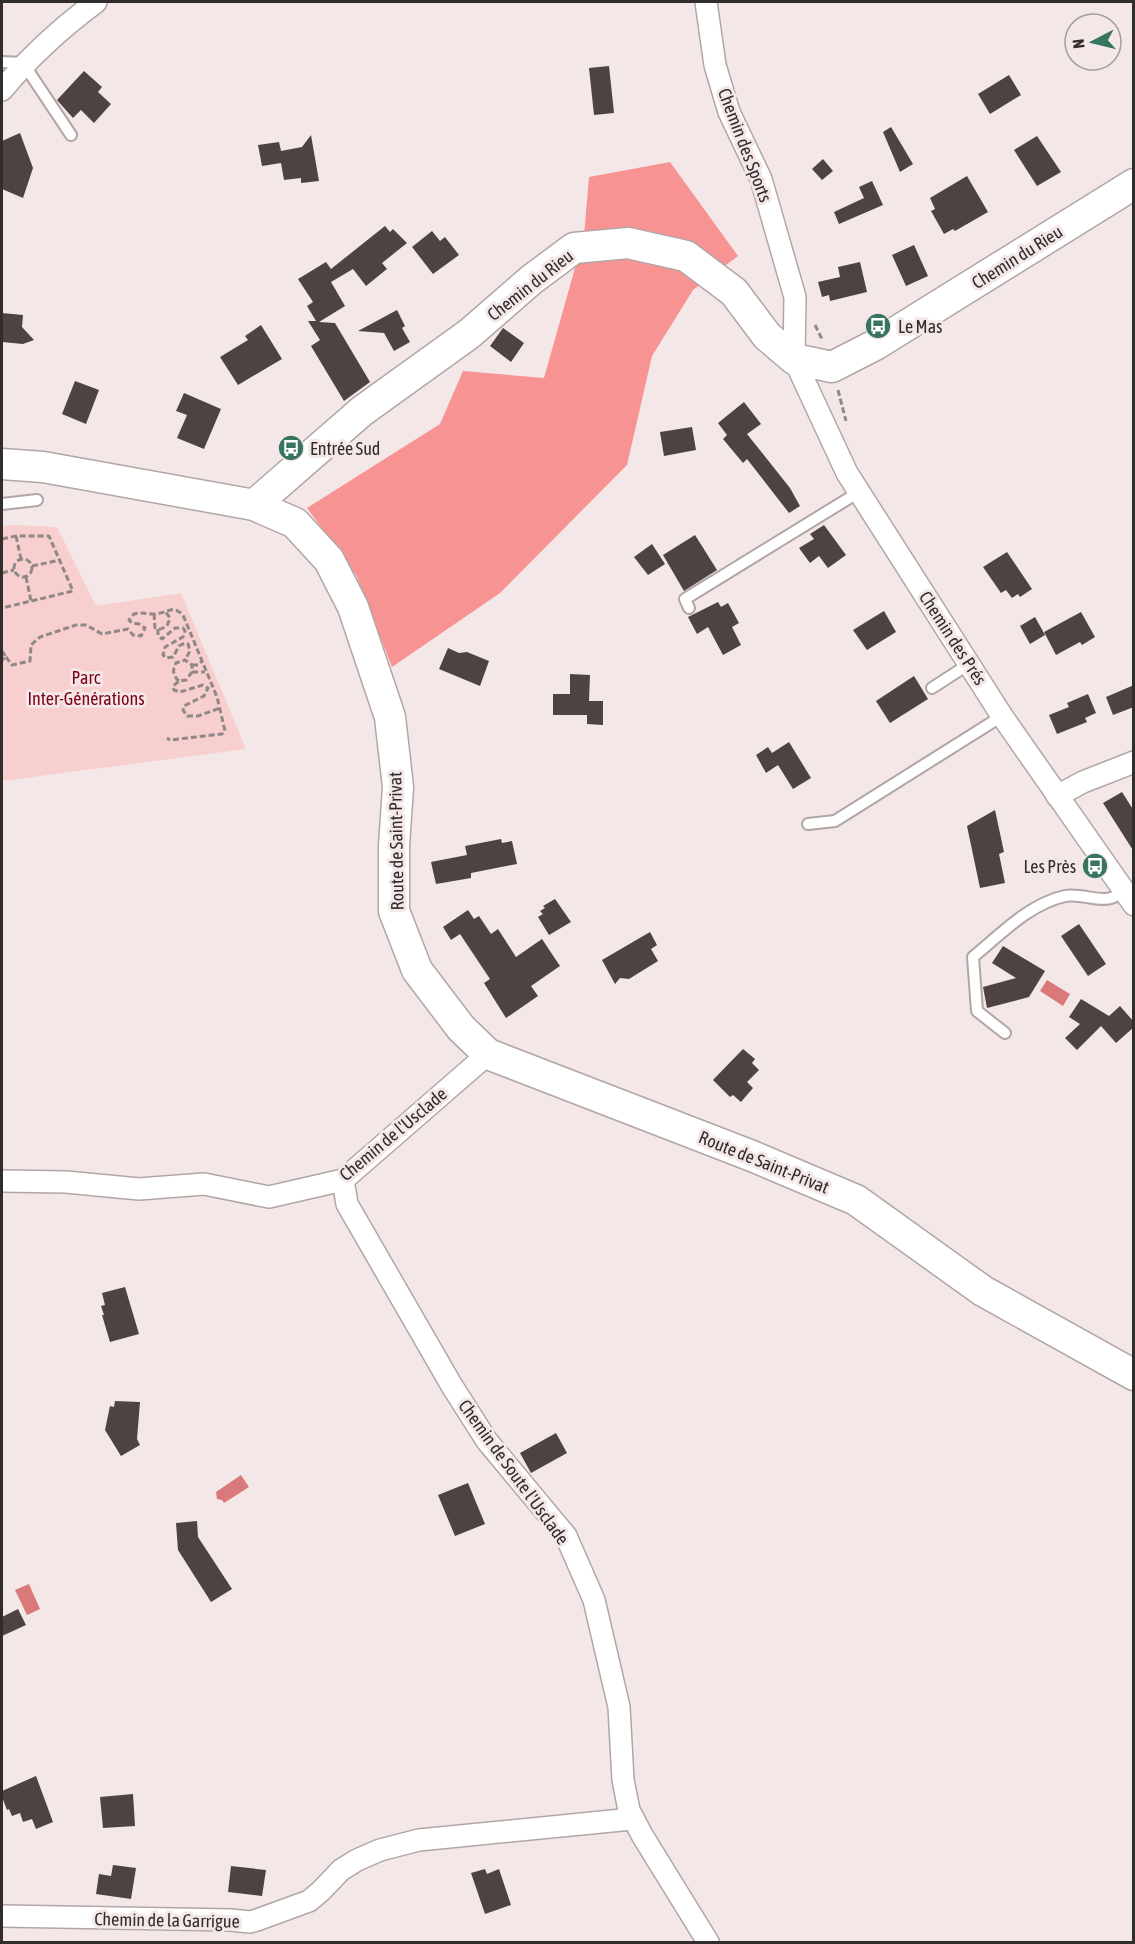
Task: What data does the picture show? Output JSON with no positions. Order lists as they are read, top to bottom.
{
  "streets": {
    "street": [
      "Chemin des Sports",
      "Chemin du Rieu",
      "Chemin des Prés",
      "Route de Saint-Privat",
      "Chemin de l'Usclade",
      "Chemin de Soute l'Usclade",
      "Chemin de la Garrigue"
    ]
  },
  "crossings": [
    ["Chemin des Sports", "Chemin du Rieu"],
    ["Chemin des Sports", "Chemin des Prés"],
    ["Chemin du Rieu", "Chemin des Prés"],
    ["Chemin du Rieu", "Route de Saint-Privat"],
    ["Route de Saint-Privat", "Chemin de l'Usclade"],
    ["Chemin de l'Usclade", "Chemin de Soute l'Usclade"],
    ["Chemin de Soute l'Usclade", "Chemin de la Garrigue"]
  ],
  "parks": ["Parc Inter-Générations"],
  "places": {
    "bus stop": ["Le Mas", "Entrée Sud", "Les Près"]
  },
  "north": "left"
}
